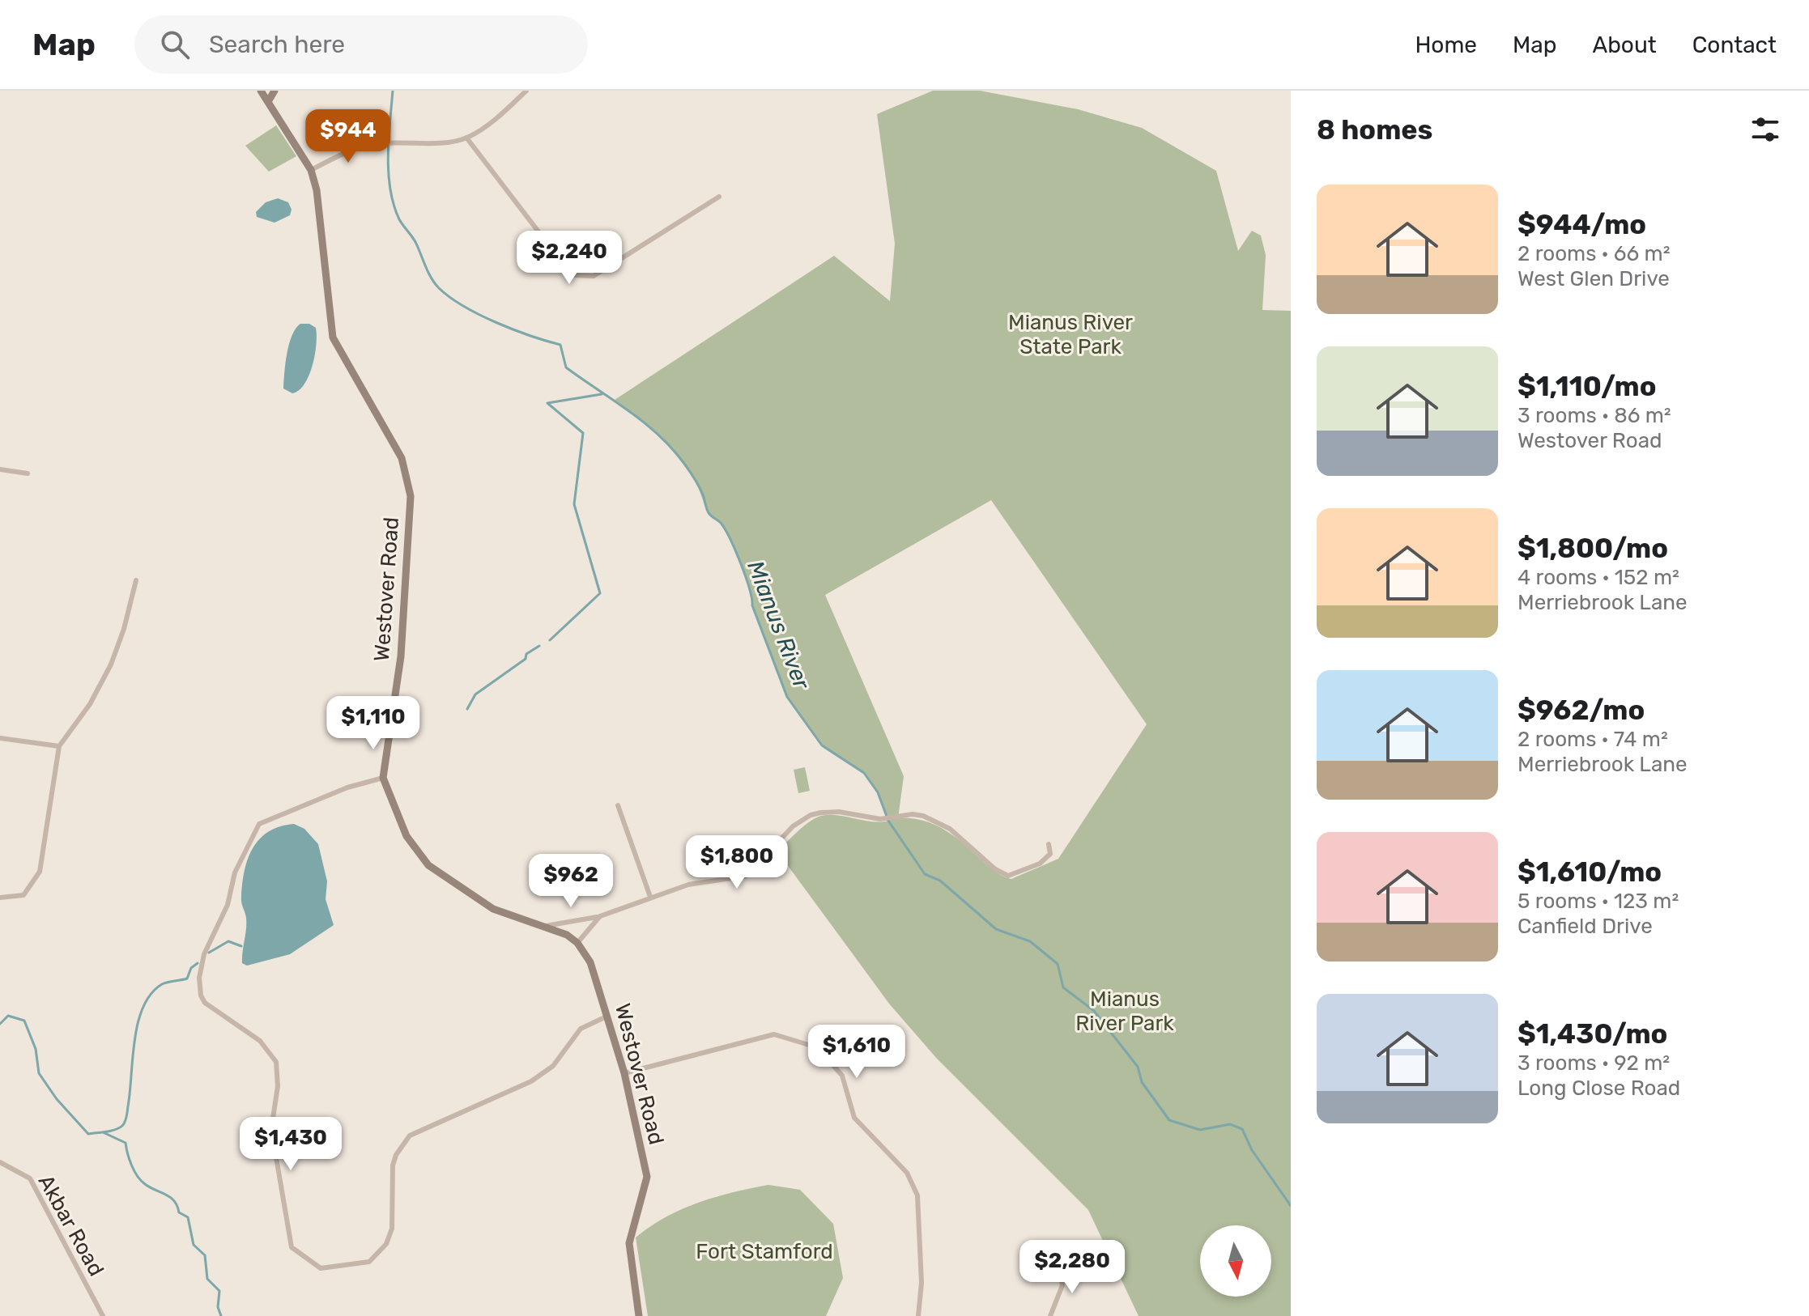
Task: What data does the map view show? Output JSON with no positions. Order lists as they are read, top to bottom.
{
  "streets": {
    "street": ["Westover Road", "Akbar Road"]
  },
  "water": ["Mianus River"],
  "parks": ["Mianus River State Park", "Mianus River Park", "Fort Stamford"],
  "north": "bottom",
  "page": {
    "header": "Map",
    "search": "Search here",
    "nav": [
      "Home",
      "Map",
      "About",
      "Contact"
    ],
    "heading": "8 homes",
    "price": [
      "$944",
      "$2,240",
      "$1,110",
      "$1,800",
      "$962",
      "$1,610",
      "$1,430",
      "$2,280"
    ],
    "list": [
      {
        "name": "$944/mo",
        "note": "2 rooms · 66 m² · West Glen Drive"
      },
      {
        "name": "$1,110/mo",
        "note": "3 rooms · 86 m² · Westover Road"
      },
      {
        "name": "$1,800/mo",
        "note": "4 rooms · 152 m² · Merriebrook Lane"
      },
      {
        "name": "$962/mo",
        "note": "2 rooms · 74 m² · Merriebrook Lane"
      },
      {
        "name": "$1,610/mo",
        "note": "5 rooms · 123 m² · Canfield Drive"
      },
      {
        "name": "$1,430/mo",
        "note": "3 rooms · 92 m² · Long Close Road"
      }
    ]
  }
}
